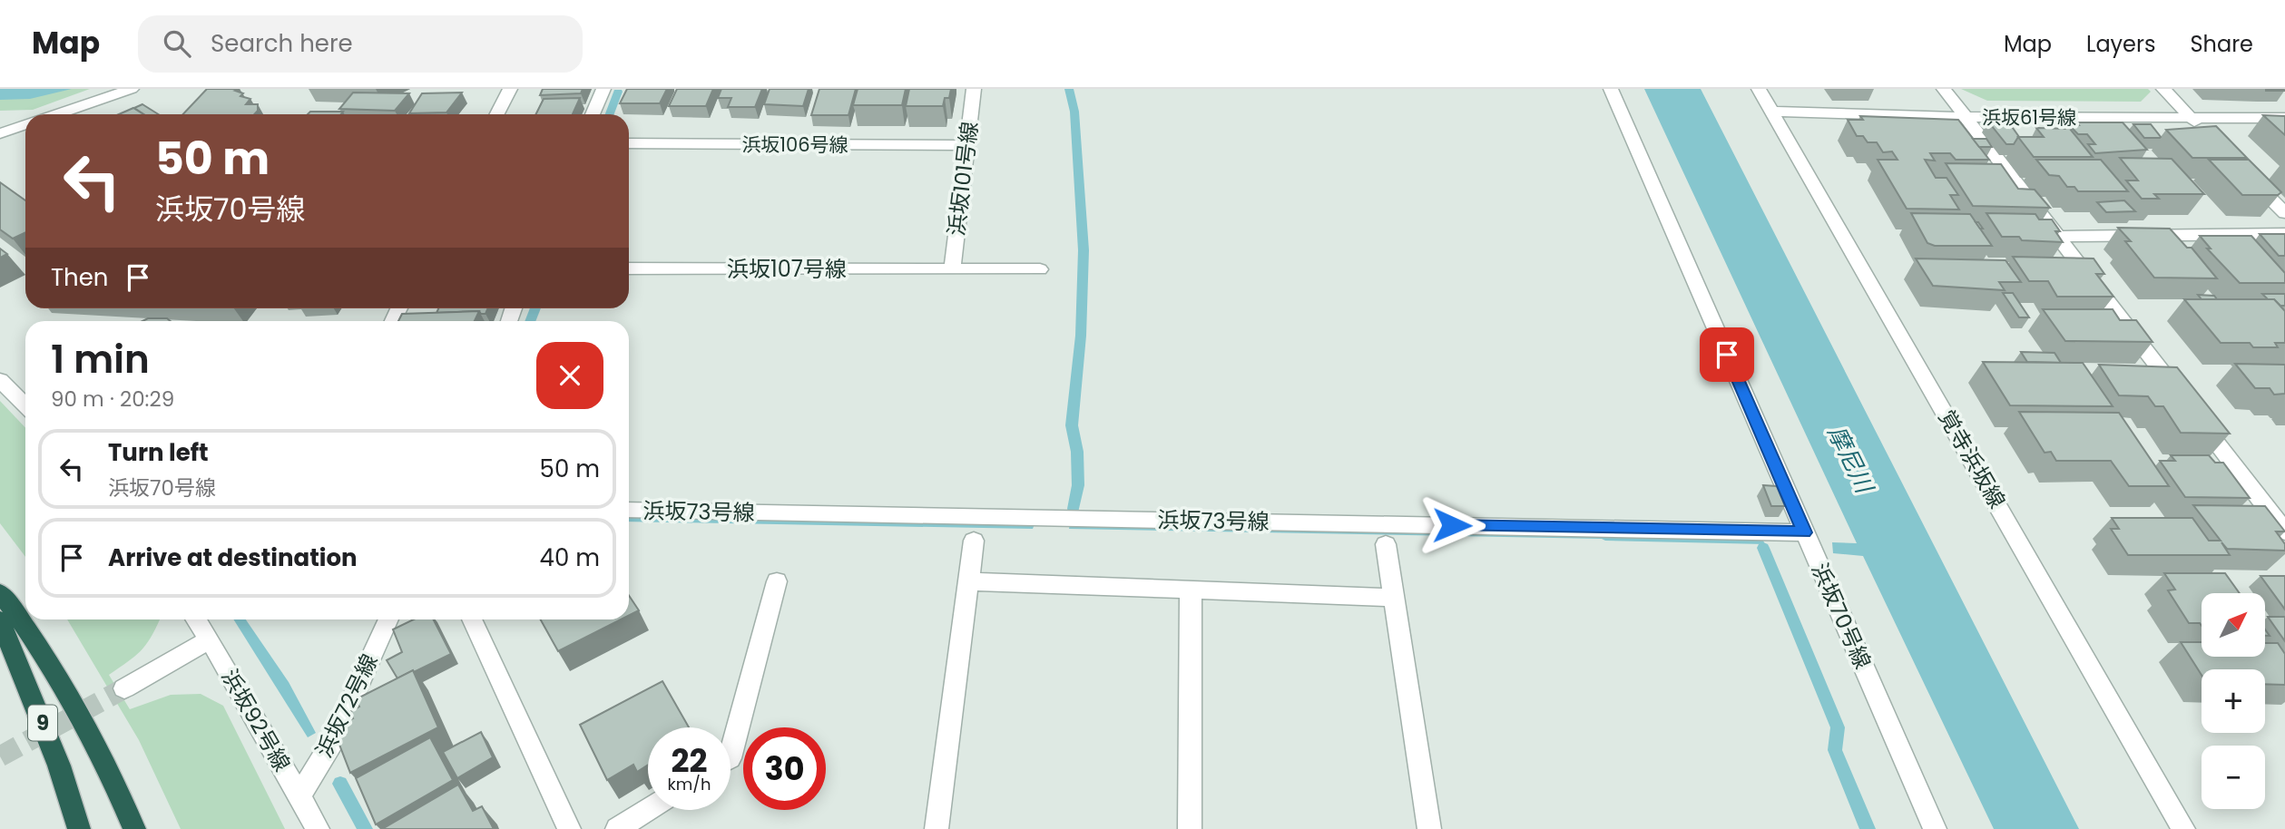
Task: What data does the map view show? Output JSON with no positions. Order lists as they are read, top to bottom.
{
  "streets": {
    "highway": ["9"],
    "street": [
      "浜坂61号線",
      "浜坂106号線",
      "浜坂101号線",
      "浜坂107号線",
      "覚寺浜坂線",
      "浜坂73号線",
      "浜坂70号線",
      "浜坂72号線",
      "浜坂92号線"
    ]
  },
  "crossings": [
    ["浜坂61号線", "覚寺浜坂線"],
    ["浜坂106号線", "浜坂101号線"],
    ["浜坂101号線", "浜坂107号線"],
    ["浜坂73号線", "浜坂70号線"],
    ["浜坂72号線", "浜坂92号線"]
  ],
  "water": ["摩尼川"],
  "north": "top right",
  "page": {
    "header": "Map",
    "search": "Search here",
    "nav": ["Map", "Layers", "Share"],
    "turn": ["50 m", "浜坂70号線"],
    "then": "Then",
    "heading": ["1 min", "90 m · 20:29"],
    "list": [
      {
        "name": "Turn left",
        "note": "浜坂70号線",
        "value": "50 m"
      },
      {
        "name": "Arrive at destination",
        "value": "40 m"
      }
    ],
    "map_buttons": ["+", "−"],
    "speed": "22 km/h",
    "limit": "30"
  }
}
